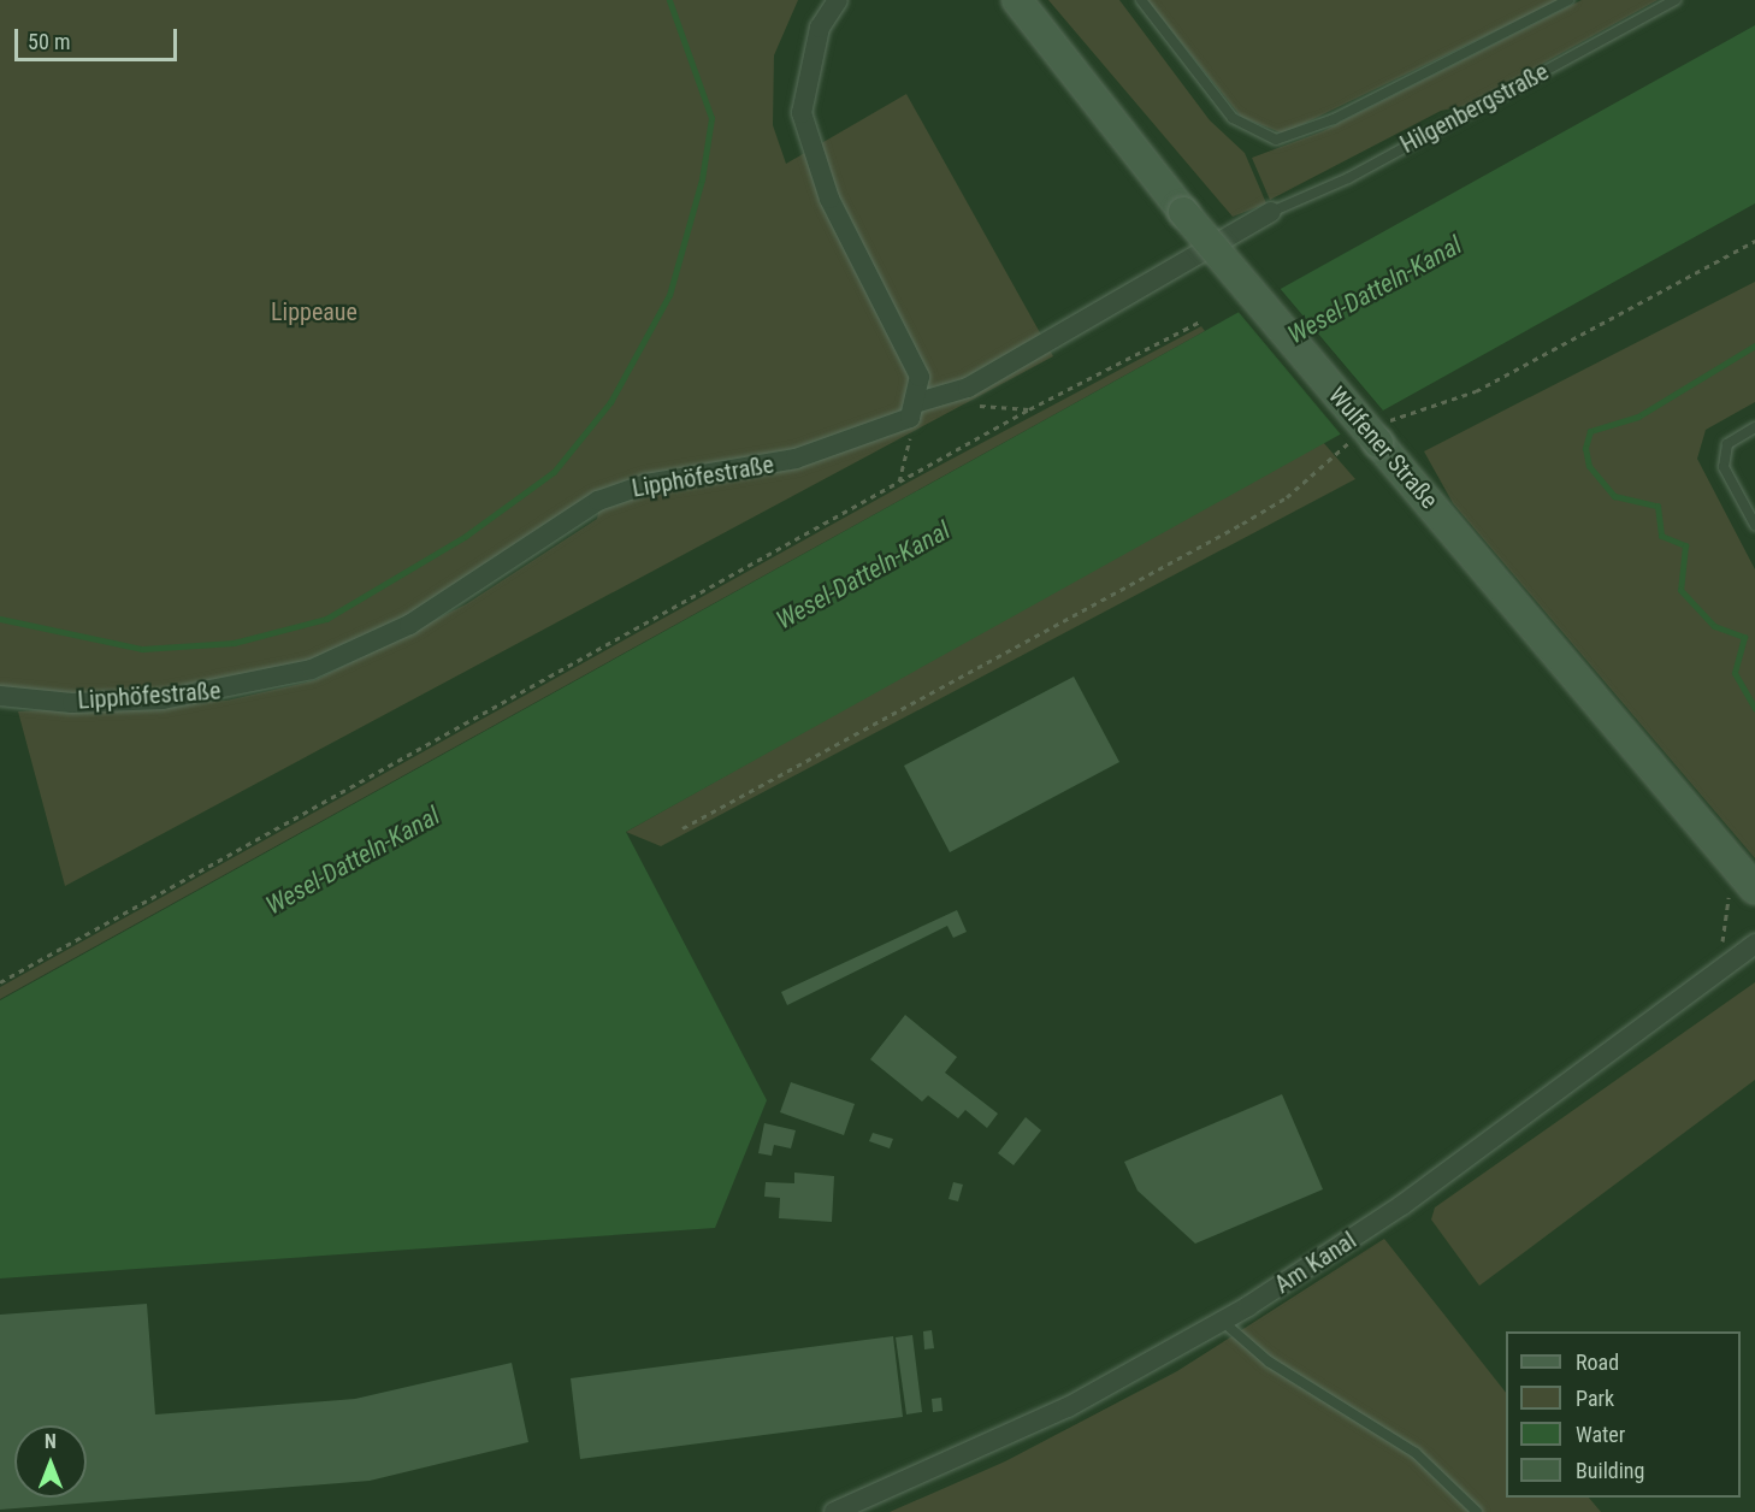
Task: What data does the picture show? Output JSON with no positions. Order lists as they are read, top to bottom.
{
  "streets": {
    "main road": ["Wulfener Straße"],
    "street": ["Lipphöfestraße", "Am Kanal"],
    "lane": ["Hilgenbergstraße"]
  },
  "water": ["Wesel-Datteln-Kanal"],
  "parks": ["Lippeaue"],
  "legend": [
    "Road",
    "Park",
    "Water",
    "Building"
  ],
  "scale_bar": "50 m",
  "north": "top"
}
